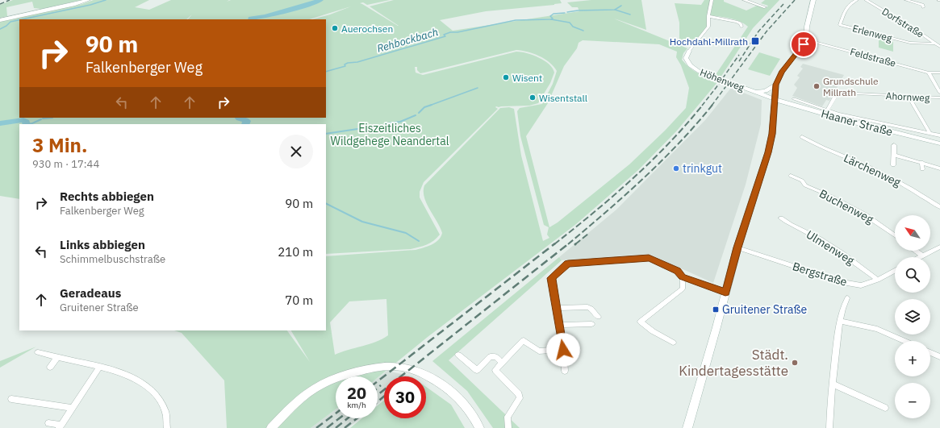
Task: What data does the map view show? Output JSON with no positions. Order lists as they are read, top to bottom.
{
  "streets": {
    "main road": ["Höhenweg", "Haaner Straße"],
    "street": [
      "Dorfstraße",
      "Erlenweg",
      "Feldstraße",
      "Ahornweg",
      "Lärchenweg",
      "Buchenweg",
      "Ulmenweg",
      "Bergstraße"
    ]
  },
  "crossings": [
    ["Dorfstraße", "Erlenweg"],
    ["Feldstraße", "Ahornweg"],
    ["Höhenweg", "Haaner Straße"],
    ["Ulmenweg", "Bergstraße"]
  ],
  "water": ["Rehbockbach"],
  "parks": ["Eiszeitliches Wildgehege Neandertal"],
  "places": {
    "other": [
      "Auerochsen",
      "Wisent",
      "Grundschule Millrath",
      "Wisentstall",
      "trinkgut",
      "Städt. Kindertagesstätte"
    ],
    "transit": ["Hochdahl-Millrath", "Gruitener Straße"]
  },
  "north": "top left",
  "page": {
    "turn": ["90 m", "Falkenberger Weg"],
    "heading": ["3 Min.", "930 m · 17:44"],
    "list": [
      {
        "name": "Rechts abbiegen",
        "note": "Falkenberger Weg",
        "value": "90 m"
      },
      {
        "name": "Links abbiegen",
        "note": "Schimmelbuschstraße",
        "value": "210 m"
      },
      {
        "name": "Geradeaus",
        "note": "Gruitener Straße",
        "value": "70 m"
      }
    ],
    "map_buttons": ["+", "−"],
    "speed": "20 km/h",
    "limit": "30"
  }
}
